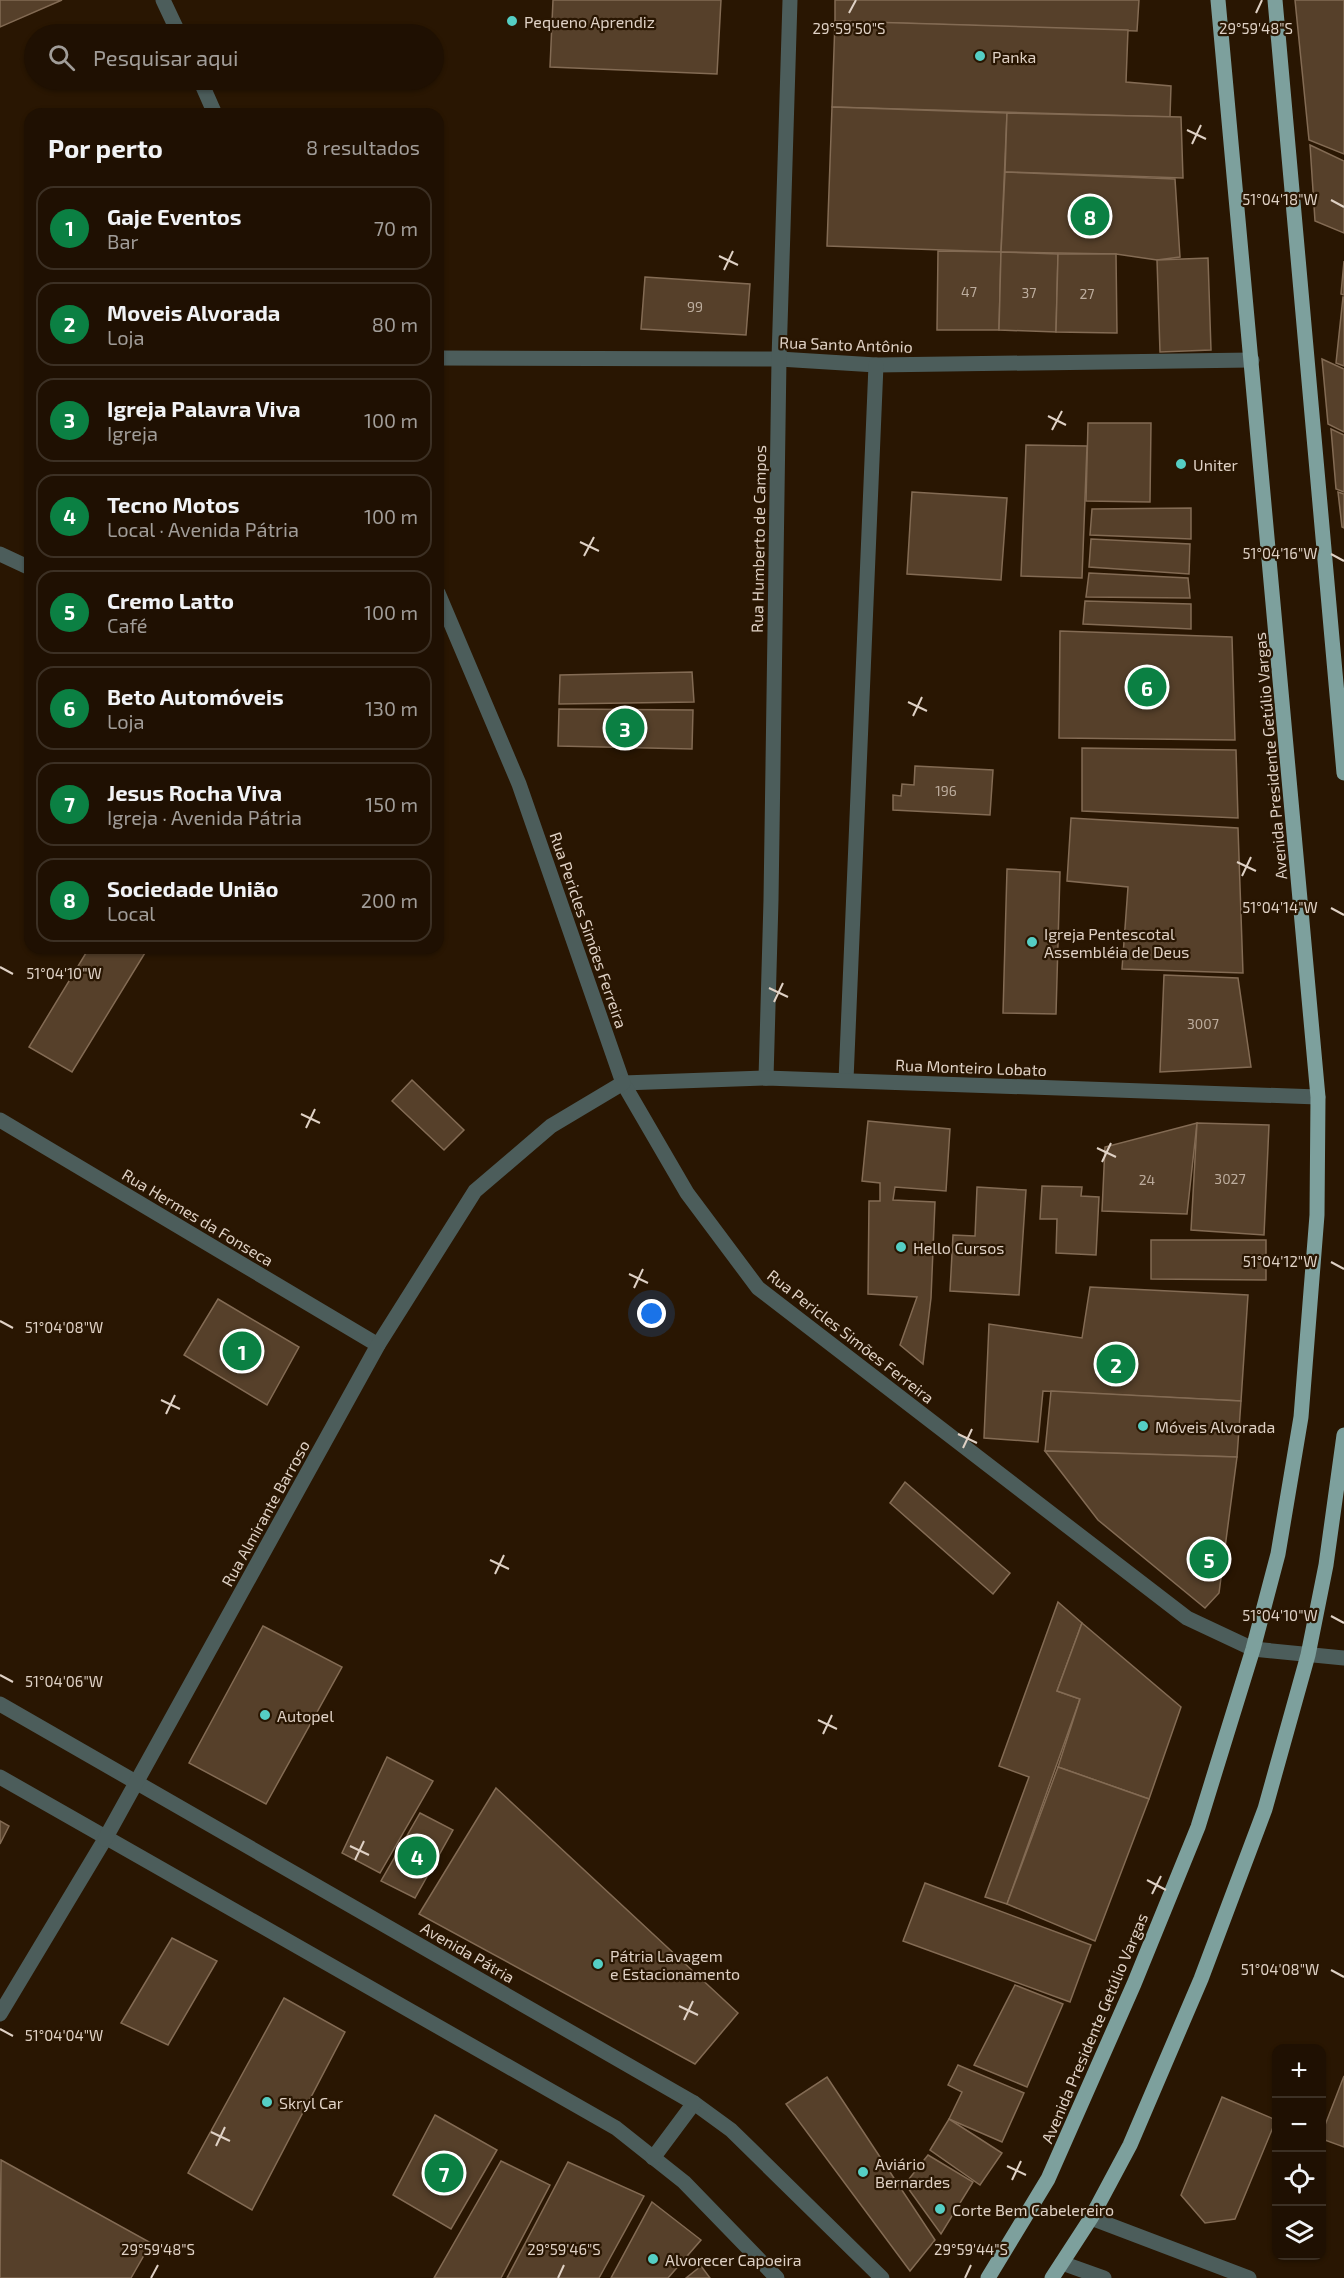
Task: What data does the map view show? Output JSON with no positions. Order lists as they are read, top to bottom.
{
  "streets": {
    "main road": ["Avenida Presidente Getúlio Vargas"],
    "street": [
      "Rua Santo Antônio",
      "Rua Humberto de Campos",
      "Rua Pericles Simões Ferreira",
      "Rua Monteiro Lobato",
      "Rua Hermes da Fonseca",
      "Rua Almirante Barroso",
      "Avenida Pátria"
    ]
  },
  "crossings": [
    ["Rua Santo Antônio", "Rua Humberto de Campos"],
    ["Rua Santo Antônio", "Avenida Presidente Getúlio Vargas"],
    ["Rua Humberto de Campos", "Rua Monteiro Lobato"],
    ["Avenida Presidente Getúlio Vargas", "Rua Pericles Simões Ferreira"],
    ["Avenida Presidente Getúlio Vargas", "Rua Monteiro Lobato"],
    ["Rua Pericles Simões Ferreira", "Rua Monteiro Lobato"],
    ["Rua Pericles Simões Ferreira", "Rua Almirante Barroso"],
    ["Rua Monteiro Lobato", "Rua Almirante Barroso"],
    ["Rua Hermes da Fonseca", "Rua Almirante Barroso"],
    ["Rua Almirante Barroso", "Avenida Pátria"]
  ],
  "places": [
    "Pequeno Aprendiz",
    "Panka",
    "Uniter",
    "Igreja Pentescotal Assembléia de Deus",
    "Hello Cursos",
    "Móveis Alvorada",
    "Autopel",
    "Pátria Lavagem e Estacionamento",
    "Skryl Car",
    "Aviário Bernardes",
    "Corte Bem Cabelereiro",
    "Alvorecer Capoeira"
  ],
  "house_numbers": [
    "47",
    "37",
    "27",
    "99",
    "196",
    "3007",
    "3027",
    "24"
  ],
  "page": {
    "search": "Pesquisar aqui",
    "heading": ["Por perto", "8 resultados"],
    "list": [
      {
        "mark": "1",
        "name": "Gaje Eventos",
        "note": "Bar",
        "value": "70 m"
      },
      {
        "mark": "2",
        "name": "Moveis Alvorada",
        "note": "Loja",
        "value": "80 m"
      },
      {
        "mark": "3",
        "name": "Igreja Palavra Viva",
        "note": "Igreja",
        "value": "100 m"
      },
      {
        "mark": "4",
        "name": "Tecno Motos",
        "note": "Local · Avenida Pátria",
        "value": "100 m"
      },
      {
        "mark": "5",
        "name": "Cremo Latto",
        "note": "Café",
        "value": "100 m"
      },
      {
        "mark": "6",
        "name": "Beto Automóveis",
        "note": "Loja",
        "value": "130 m"
      },
      {
        "mark": "7",
        "name": "Jesus Rocha Viva",
        "note": "Igreja · Avenida Pátria",
        "value": "150 m"
      },
      {
        "mark": "8",
        "name": "Sociedade União",
        "note": "Local",
        "value": "200 m"
      }
    ],
    "pins": [
      "8",
      "6",
      "3",
      "1",
      "2",
      "5",
      "4",
      "7"
    ],
    "map_buttons": ["+", "−"]
  },
  "coordinates": [
    "29°59'50\"S",
    "29°59'48\"S",
    "51°04'18\"W",
    "51°04'16\"W",
    "51°04'14\"W",
    "51°04'10\"W",
    "51°04'12\"W",
    "51°04'08\"W",
    "51°04'06\"W",
    "51°04'04\"W",
    "29°59'46\"S",
    "29°59'44\"S"
  ]
}
